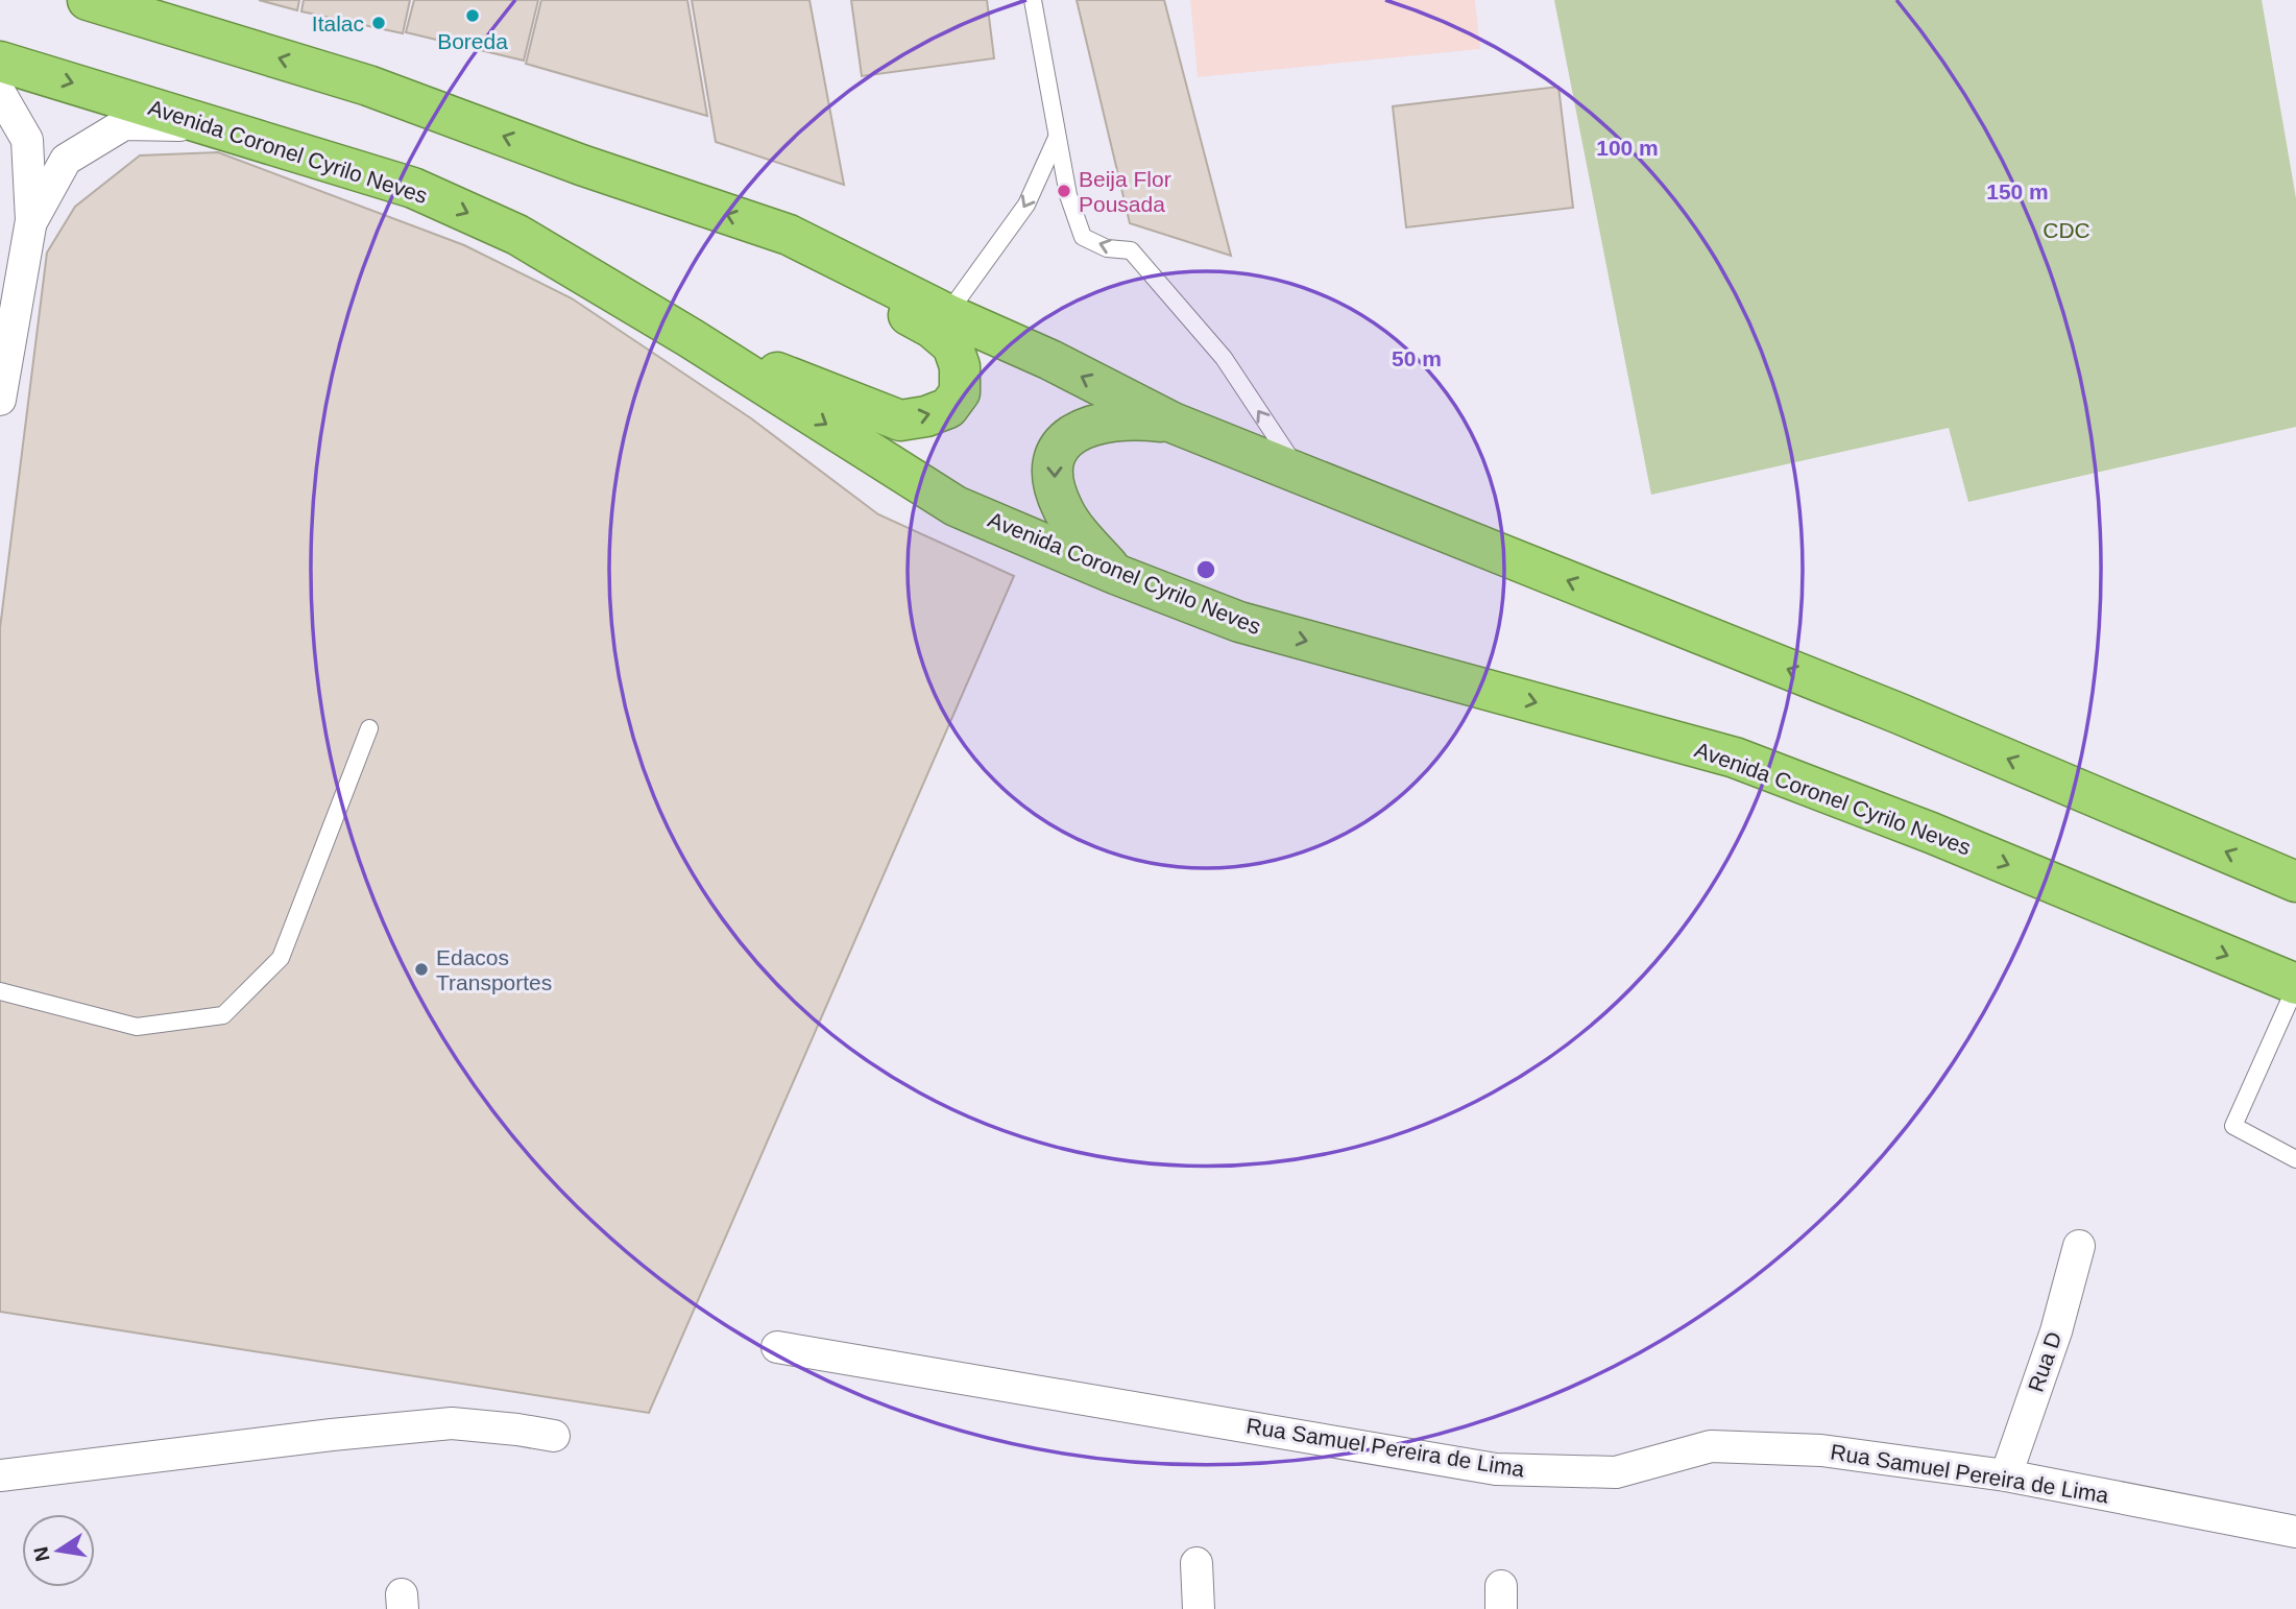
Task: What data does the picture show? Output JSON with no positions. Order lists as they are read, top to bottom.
{
  "streets": {
    "highway": ["Avenida Coronel Cyrilo Neves"],
    "street": ["Rua D", "Rua Samuel Pereira de Lima"]
  },
  "crossings": [
    ["Rua D", "Rua Samuel Pereira de Lima"]
  ],
  "parks": ["CDC"],
  "places": [
    "Boreda",
    "Italac",
    "Beija Flor Pousada",
    "Edacos Transportes"
  ],
  "north": "left",
  "rings": ["100 m", "150 m", "50 m"]
}
